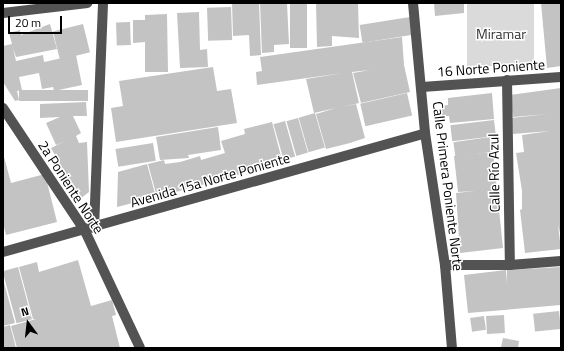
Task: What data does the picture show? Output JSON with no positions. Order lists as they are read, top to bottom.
{
  "streets": {
    "street": [
      "16 Norte Poniente",
      "Calle Río Azul",
      "Avenida 15a Norte Poniente",
      "Calle Primera Poniente Norte",
      "2a Poniente Norte"
    ]
  },
  "crossings": [
    ["16 Norte Poniente", "Calle Río Azul"],
    ["16 Norte Poniente", "Calle Primera Poniente Norte"],
    ["Avenida 15a Norte Poniente", "Calle Primera Poniente Norte"],
    ["Avenida 15a Norte Poniente", "2a Poniente Norte"]
  ],
  "parks": ["Miramar"],
  "scale_bar": "20 m",
  "north": "top"
}
